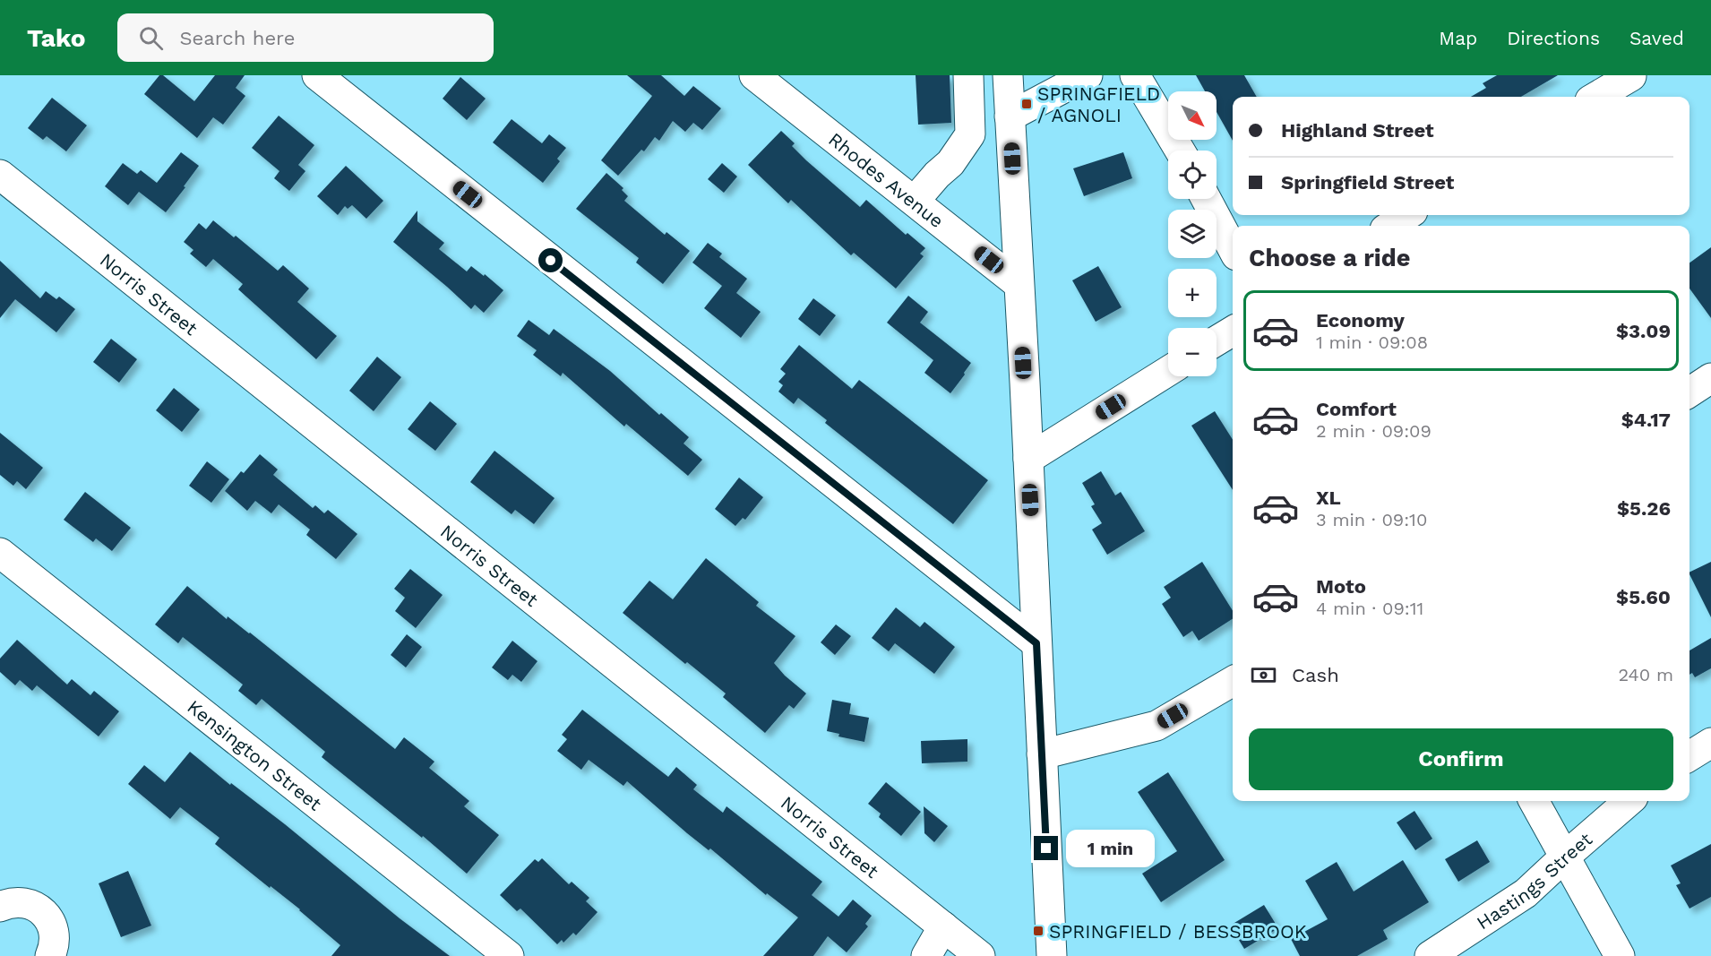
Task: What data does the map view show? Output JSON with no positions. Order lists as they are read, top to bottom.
{
  "streets": {
    "street": [
      "Rhodes Avenue",
      "Norris Street",
      "Kensington Street",
      "Hastings Street"
    ]
  },
  "places": {
    "transit": ["SPRINGFIELD / AGNOLI", "SPRINGFIELD / BESSBROOK"]
  },
  "north": "bottom right",
  "page": {
    "header": "Tako",
    "search": "Search here",
    "nav": ["Map", "Directions", "Saved"],
    "map_buttons": ["+", "−"],
    "banner": ["Highland Street", "Springfield Street"],
    "heading": "Choose a ride",
    "list": [
      {
        "name": "Economy",
        "note": "1 min · 09:08",
        "value": "$3.09"
      },
      {
        "name": "Comfort",
        "note": "2 min · 09:09",
        "value": "$4.17"
      },
      {
        "name": "XL",
        "note": "3 min · 09:10",
        "value": "$5.26"
      },
      {
        "name": "Moto",
        "note": "4 min · 09:11",
        "value": "$5.60"
      }
    ],
    "pay": ["Cash", "240 m"],
    "buttons": "Confirm",
    "bubble": "1 min"
  }
}
